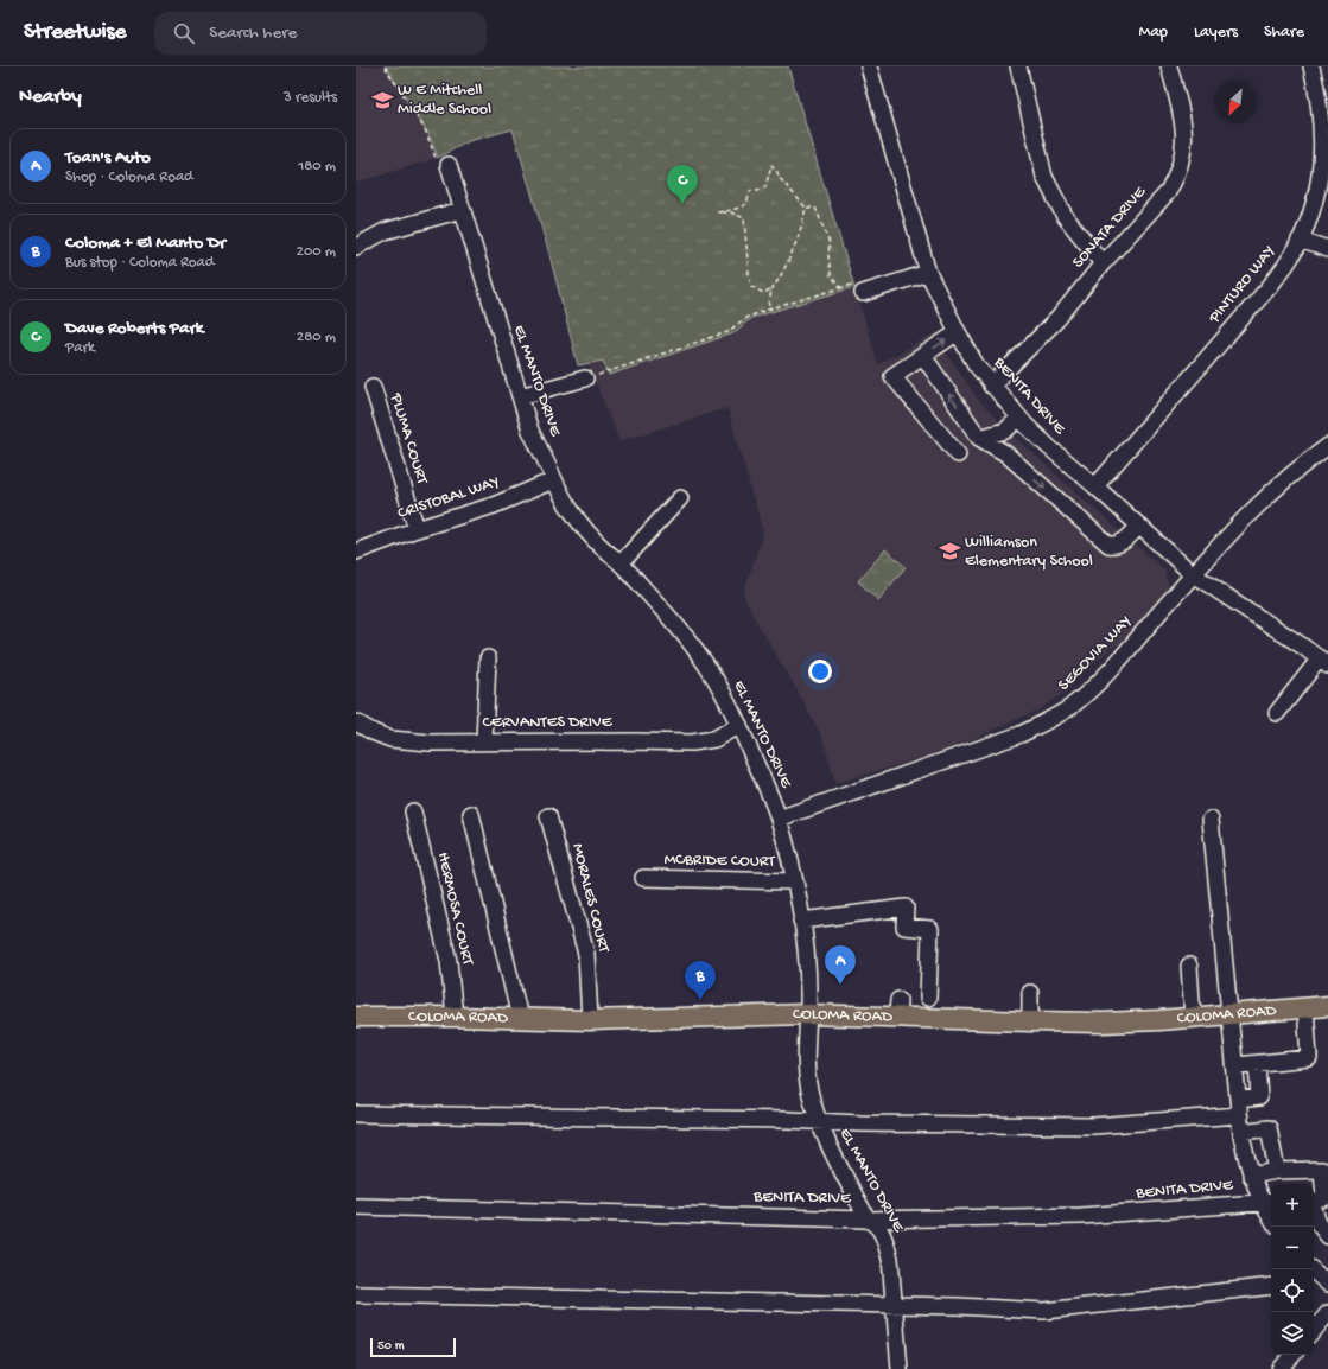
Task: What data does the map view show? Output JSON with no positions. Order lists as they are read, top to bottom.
{
  "streets": {
    "main road": ["COLOMA ROAD"],
    "street": [
      "SONATA DRIVE",
      "PINTURO WAY",
      "EL MANTO DRIVE",
      "BENITA DRIVE",
      "PLUMA COURT",
      "CRISTOBAL WAY",
      "SEGOVIA WAY",
      "CERVANTES DRIVE",
      "MCBRIDE COURT",
      "MORALES COURT",
      "HERMOSA COURT"
    ]
  },
  "crossings": [
    ["SONATA DRIVE", "BENITA DRIVE"],
    ["PINTURO WAY", "BENITA DRIVE"],
    ["EL MANTO DRIVE", "BENITA DRIVE"],
    ["EL MANTO DRIVE", "CRISTOBAL WAY"],
    ["EL MANTO DRIVE", "SEGOVIA WAY"],
    ["EL MANTO DRIVE", "CERVANTES DRIVE"],
    ["EL MANTO DRIVE", "MCBRIDE COURT"],
    ["EL MANTO DRIVE", "COLOMA ROAD"],
    ["BENITA DRIVE", "SEGOVIA WAY"],
    ["PLUMA COURT", "CRISTOBAL WAY"],
    ["MORALES COURT", "COLOMA ROAD"],
    ["HERMOSA COURT", "COLOMA ROAD"]
  ],
  "places": {
    "school or university": ["W E Mitchell Middle School", "Williamson Elementary School"]
  },
  "scale_bar": "50 m",
  "north": "bottom left",
  "page": {
    "header": "Streetwise",
    "search": "Search here",
    "nav": ["Map", "Layers", "Share"],
    "heading": ["Nearby", "3 results"],
    "list": [
      {
        "mark": "A",
        "name": "Toan's Auto",
        "note": "Shop · Coloma Road",
        "value": "180 m"
      },
      {
        "mark": "B",
        "name": "Coloma + El Manto Dr",
        "note": "Bus stop · Coloma Road",
        "value": "200 m"
      },
      {
        "mark": "C",
        "name": "Dave Roberts Park",
        "note": "Park",
        "value": "280 m"
      }
    ],
    "pins": ["C", "A", "B"],
    "map_buttons": ["+", "−"],
    "scale": "50 m"
  }
}
